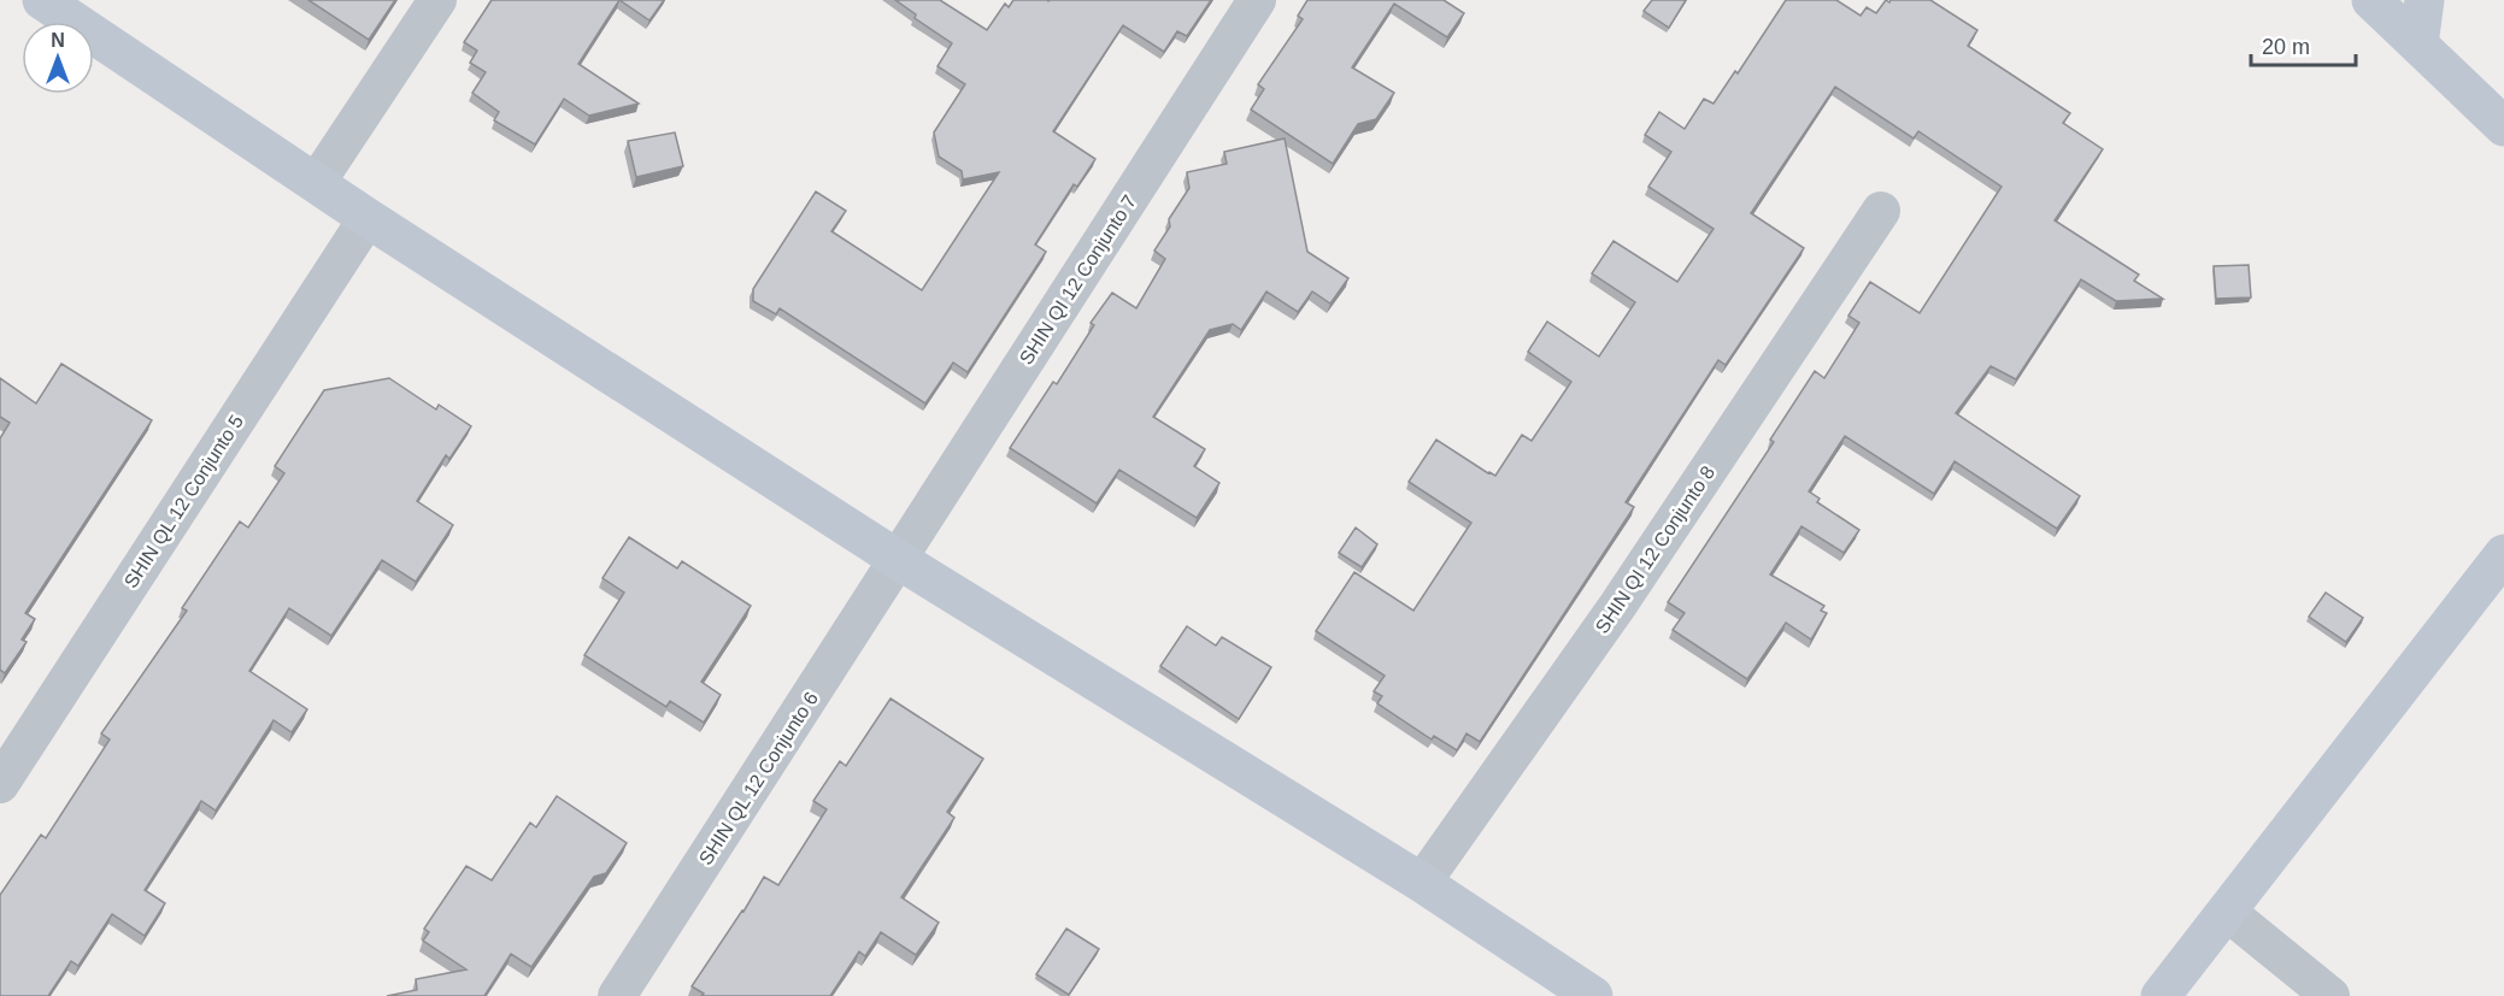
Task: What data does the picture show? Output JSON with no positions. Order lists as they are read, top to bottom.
{
  "streets": {
    "street": [
      "SHIN QI 12 Conjunto 7",
      "SHIN QL 12 Conjunto 5",
      "SHIN QI 12 Conjunto 8",
      "SHIN QL 12 Conjunto 6"
    ]
  },
  "crossings": [
    ["SHIN QI 12 Conjunto 7", "SHIN QL 12 Conjunto 6"]
  ],
  "scale_bar": "20 m",
  "north": "top"
}
